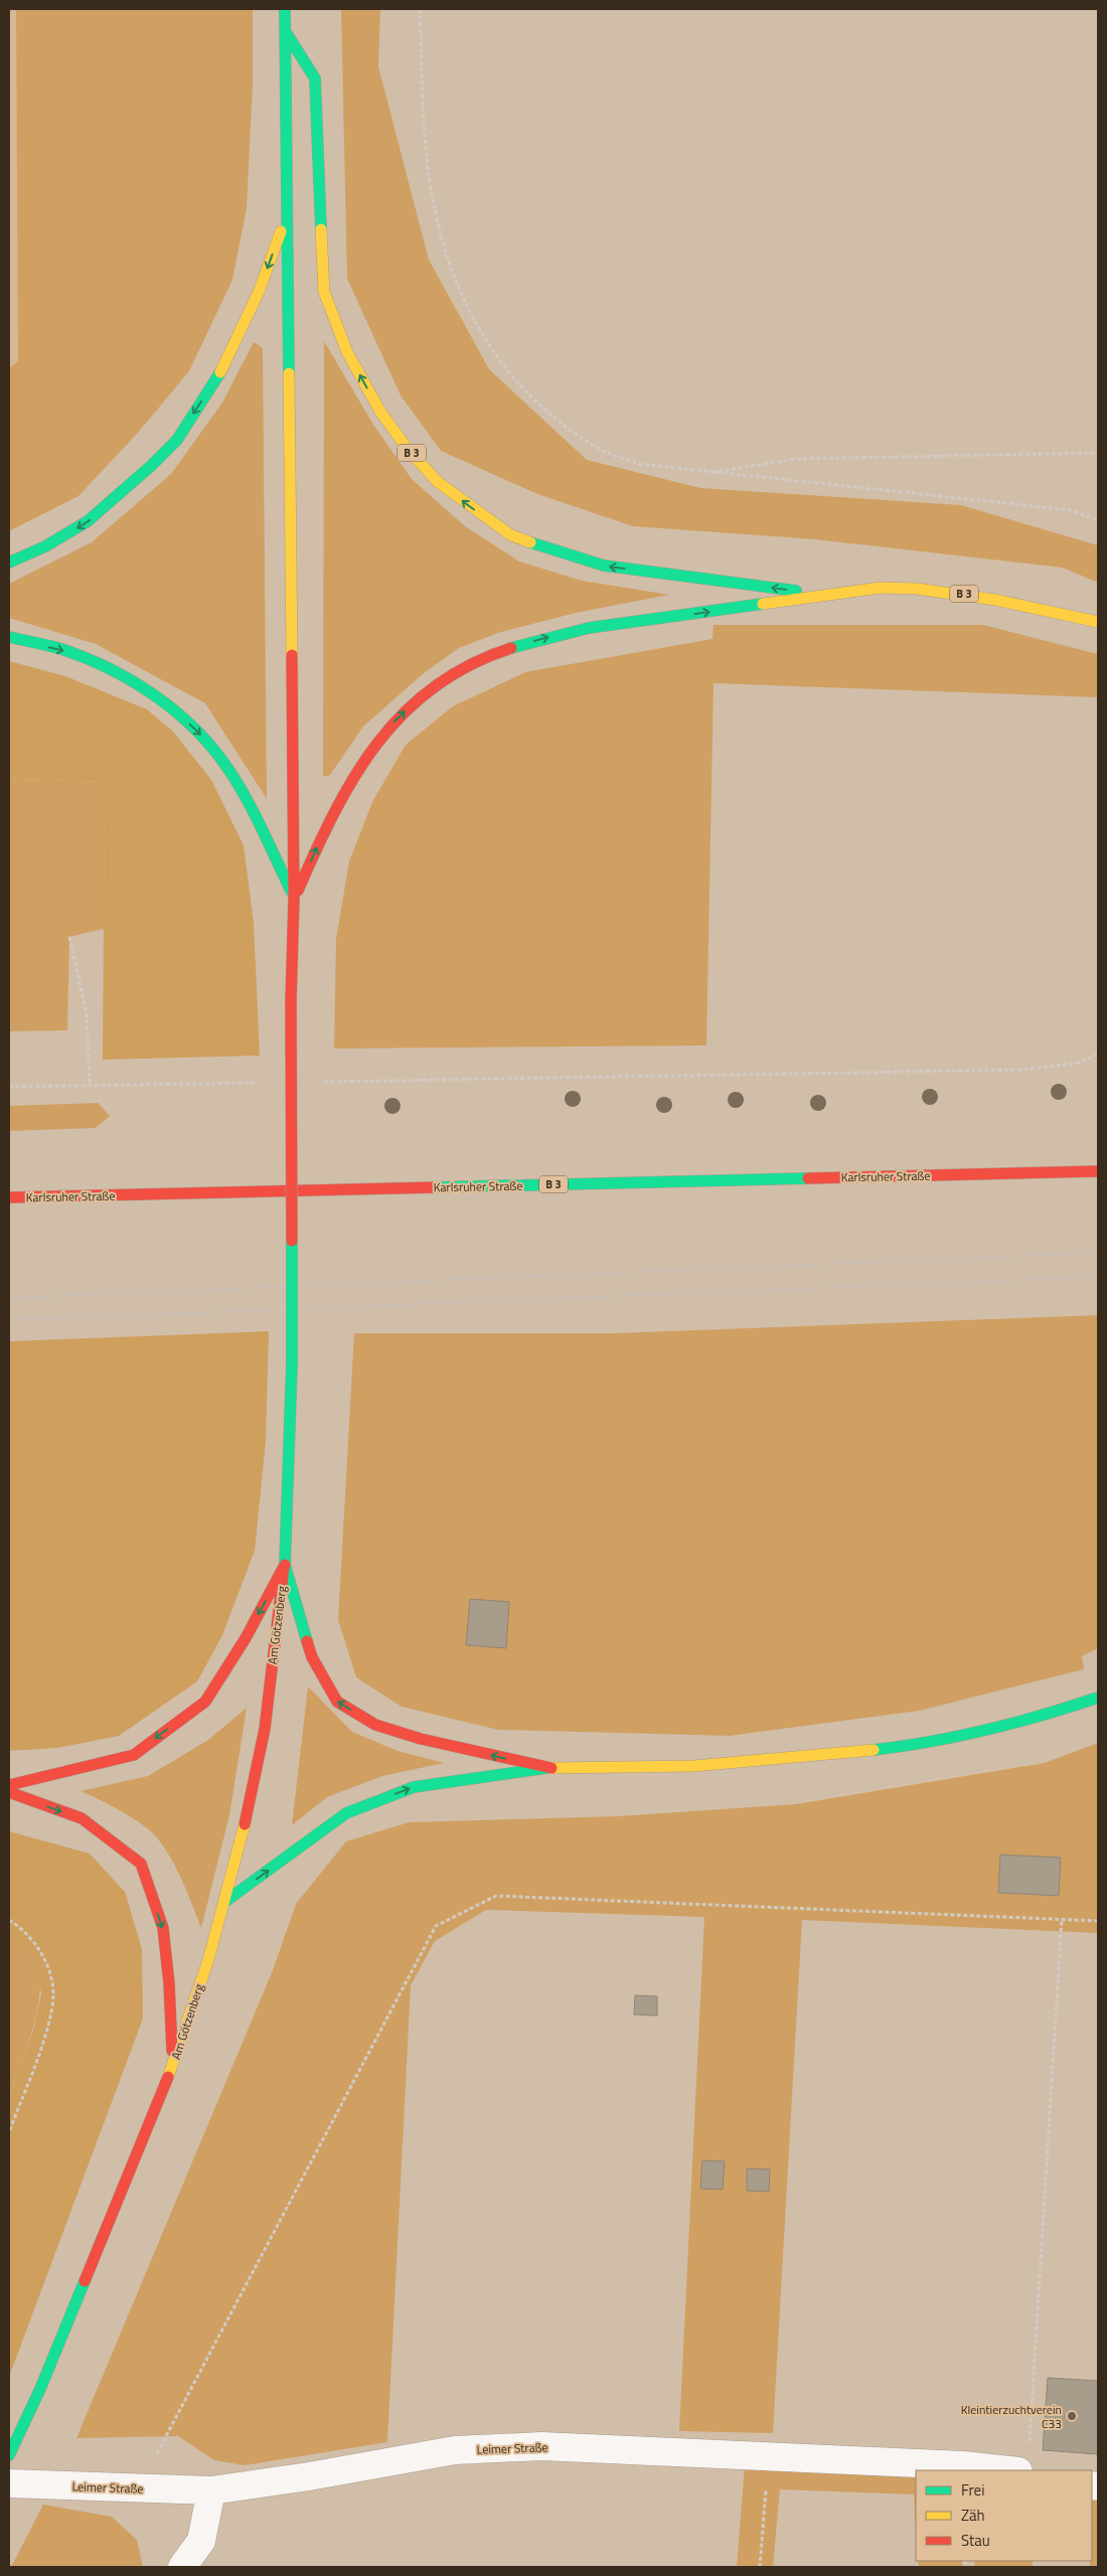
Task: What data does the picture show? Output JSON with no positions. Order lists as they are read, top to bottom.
{
  "streets": {
    "main road": ["B 3", "Karlsruher Straße", "Am Götzenberg"],
    "street": ["Leimer Straße"]
  },
  "crossings": [
    ["B 3", "Am Götzenberg"]
  ],
  "places": ["Kleintierzuchtverein C33"],
  "legend": ["Frei", "Zäh", "Stau"]
}
